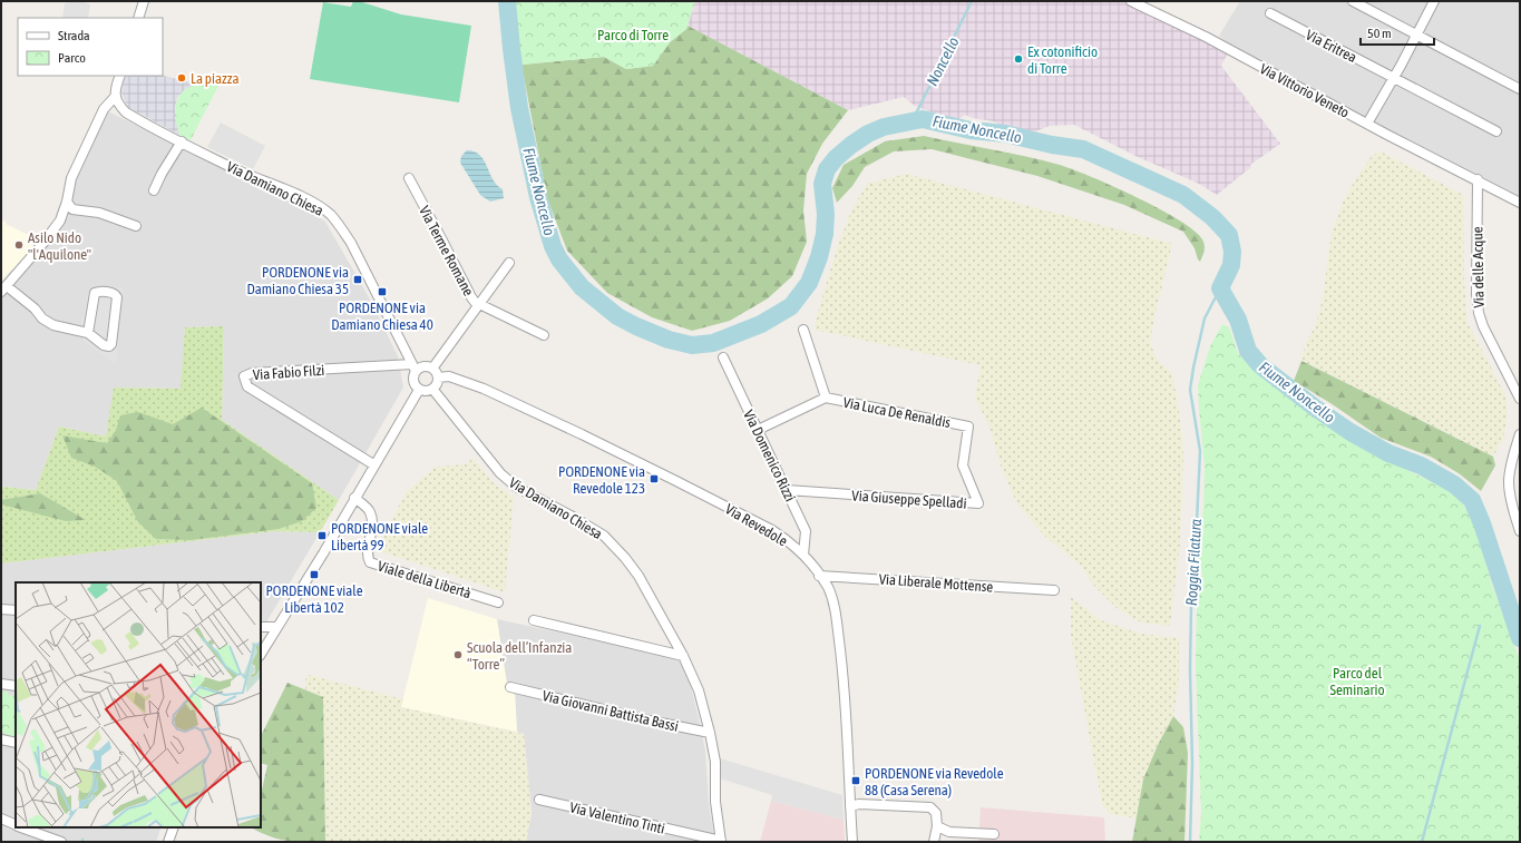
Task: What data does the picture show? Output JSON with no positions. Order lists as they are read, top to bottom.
{
  "streets": {
    "street": [
      "Via Eritrea",
      "Via Vittorio Veneto",
      "Via Damiano Chiesa",
      "Via Terme Romane",
      "Via delle Acque",
      "Via Fabio Filzi",
      "Via Luca De Renaldis",
      "Via Domenico Rizzi",
      "Via Giuseppe Spelladi",
      "Via Revedole",
      "Viale della Libertà",
      "Via Liberale Mottense",
      "Via Giovanni Battista Bassi",
      "Via Valentino Tinti"
    ]
  },
  "crossings": [
    ["Via Vittorio Veneto", "Via delle Acque"],
    ["Via Damiano Chiesa", "Via Fabio Filzi"],
    ["Via Damiano Chiesa", "Via Revedole"],
    ["Via Damiano Chiesa", "Via Giovanni Battista Bassi"],
    ["Via Damiano Chiesa", "Via Valentino Tinti"],
    ["Via Fabio Filzi", "Via Revedole"],
    ["Via Luca De Renaldis", "Via Domenico Rizzi"],
    ["Via Luca De Renaldis", "Via Giuseppe Spelladi"],
    ["Via Domenico Rizzi", "Via Giuseppe Spelladi"],
    ["Via Domenico Rizzi", "Via Revedole"],
    ["Via Revedole", "Via Liberale Mottense"]
  ],
  "water": ["Noncello", "Fiume Noncello", "Roggia Filatura"],
  "parks": ["Parco di Torre", "Parco del Seminario"],
  "places": {
    "other": [
      "Ex cotonificio di Torre",
      "La piazza",
      "Asilo Nido \"l'Aquilone\"",
      "Scuola dell’Infanzia “Torre”"
    ],
    "transit": [
      "PORDENONE via Damiano Chiesa 35",
      "PORDENONE via Damiano Chiesa 40",
      "PORDENONE via Revedole 123",
      "PORDENONE viale Libertà 99",
      "PORDENONE viale Libertà 102",
      "PORDENONE via Revedole 88 (Casa Serena)"
    ]
  },
  "legend": ["Strada", "Parco"],
  "scale_bar": "50 m"
}
